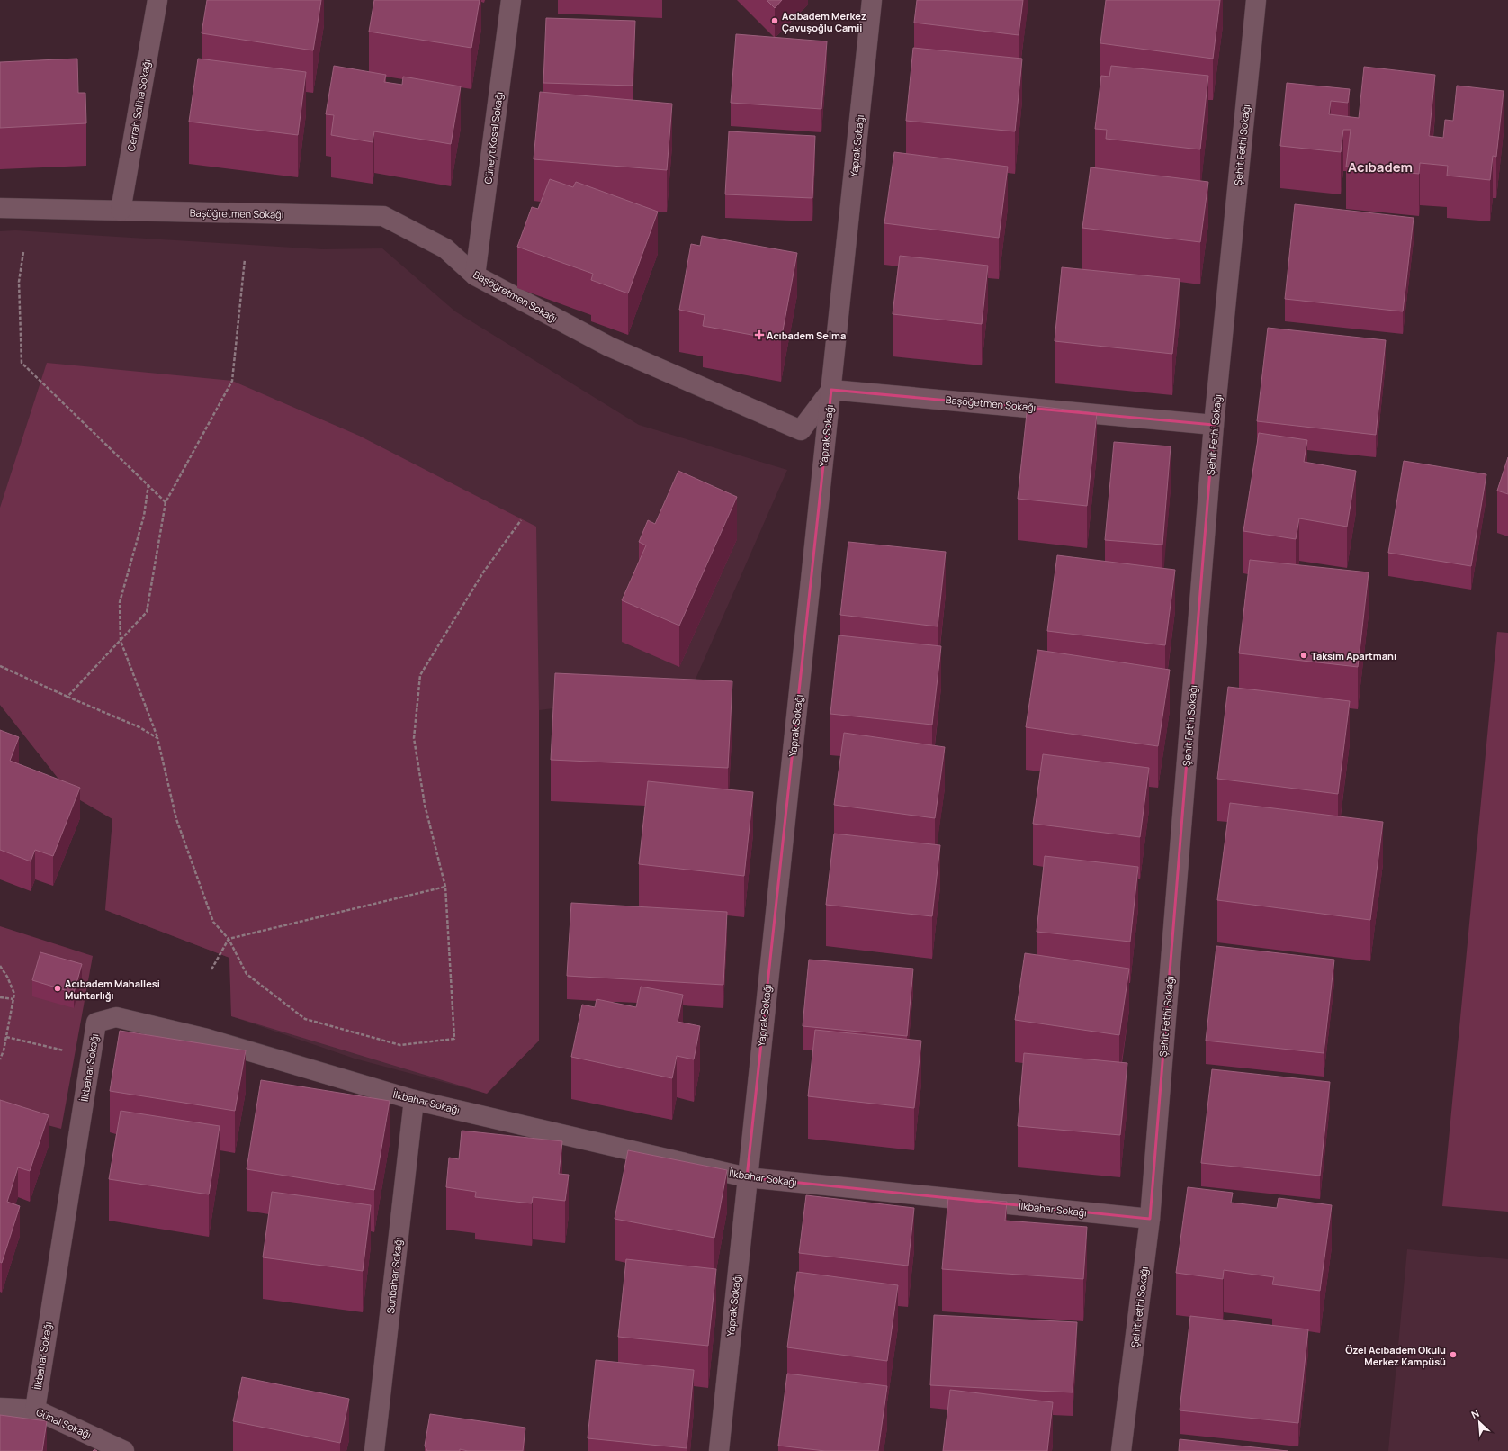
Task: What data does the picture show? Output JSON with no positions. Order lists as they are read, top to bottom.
{
  "streets": {
    "street": [
      "Cerrah Saliha Sokağı",
      "Cüneyt Kosal Sokağı",
      "Şehit Fethi Sokağı",
      "Yaprak Sokağı",
      "Başöğretmen Sokağı",
      "Başöğetmen Sokağı",
      "İlkbahar Sokağı",
      "Sonbahar Sokağı",
      "Günal Sokağı"
    ]
  },
  "crossings": [
    ["Cerrah Saliha Sokağı", "Başöğretmen Sokağı"],
    ["Cüneyt Kosal Sokağı", "Başöğretmen Sokağı"],
    ["Şehit Fethi Sokağı", "Başöğetmen Sokağı"],
    ["Şehit Fethi Sokağı", "İlkbahar Sokağı"],
    ["Yaprak Sokağı", "Başöğretmen Sokağı"],
    ["Yaprak Sokağı", "Başöğetmen Sokağı"],
    ["Yaprak Sokağı", "İlkbahar Sokağı"],
    ["Başöğretmen Sokağı", "Başöğetmen Sokağı"],
    ["İlkbahar Sokağı", "Sonbahar Sokağı"],
    ["İlkbahar Sokağı", "Günal Sokağı"]
  ],
  "districts": ["Acıbadem"],
  "places": {
    "other": [
      "Acıbadem Merkez Çavuşoğlu Camii",
      "Taksim Apartmanı",
      "Acıbadem Mahallesi Muhtarlığı",
      "Özel Acıbadem Okulu Merkez Kampüsü"
    ],
    "health": ["Acıbadem Selma"]
  },
  "north": "top left"
}
